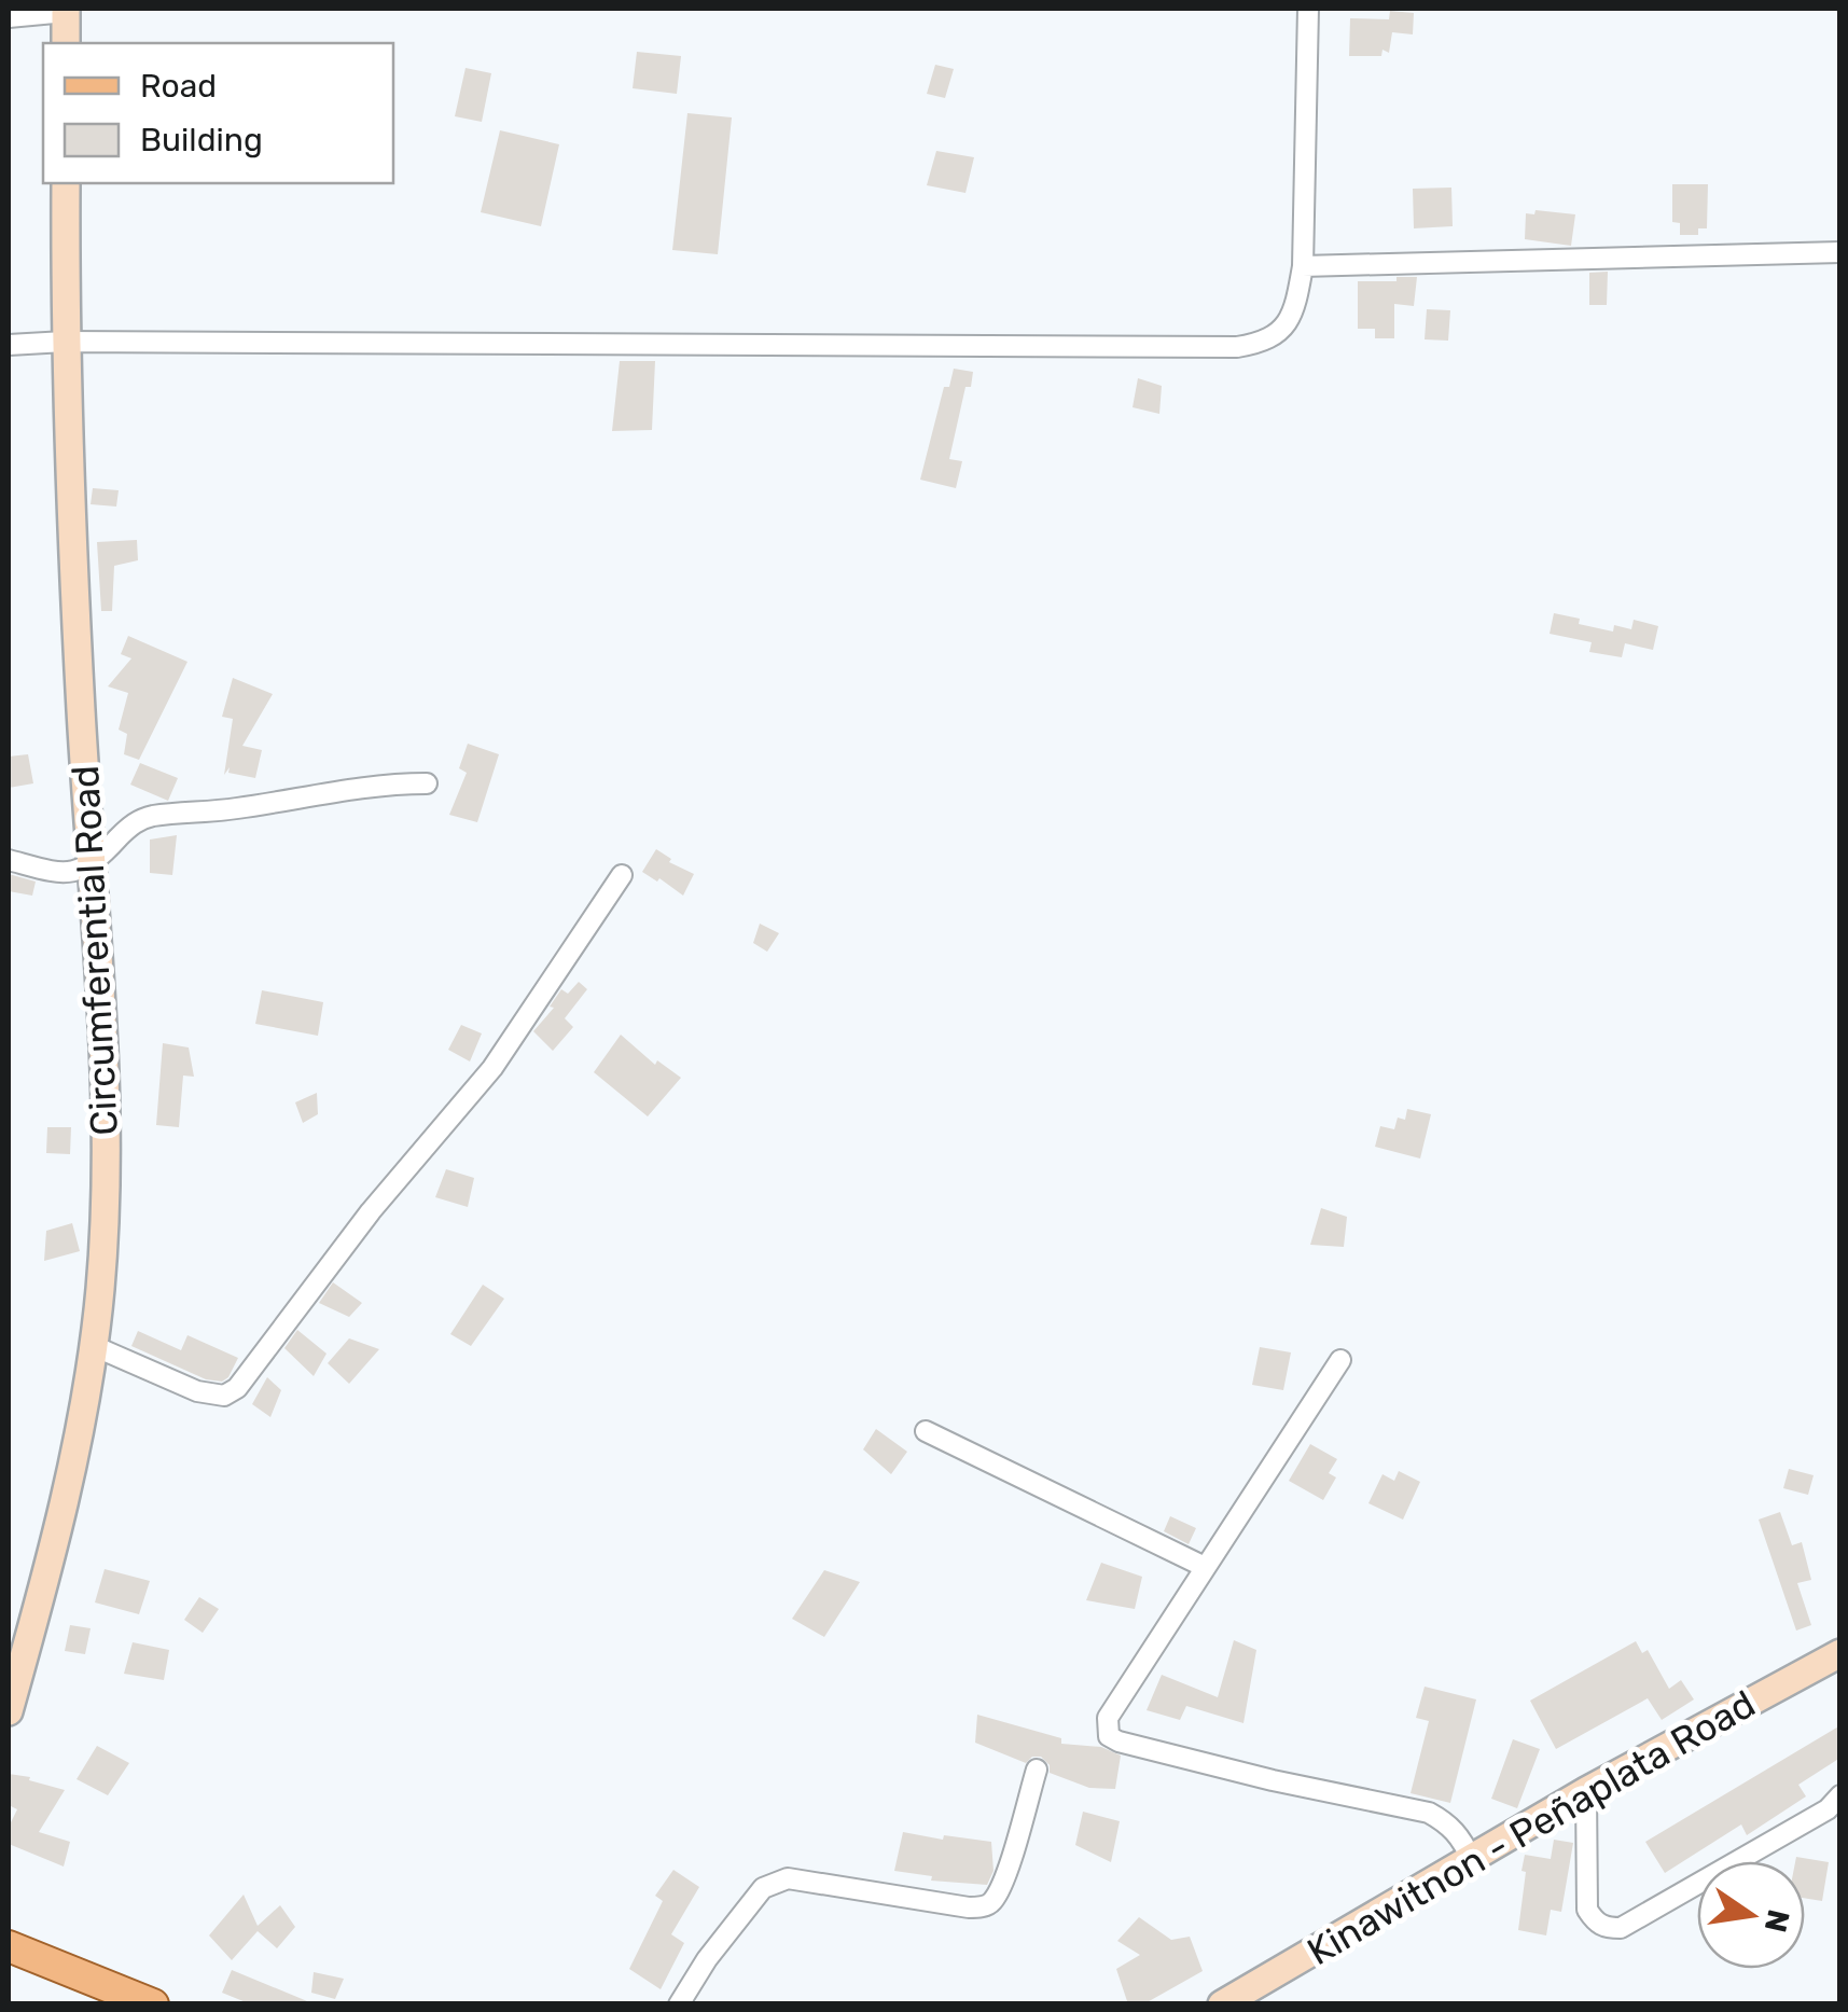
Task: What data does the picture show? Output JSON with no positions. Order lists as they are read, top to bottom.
{
  "streets": {
    "main road": ["Circumferential Road", "Kinawitnon - Peñaplata Road"]
  },
  "legend": ["Road", "Building"],
  "north": "right"
}
